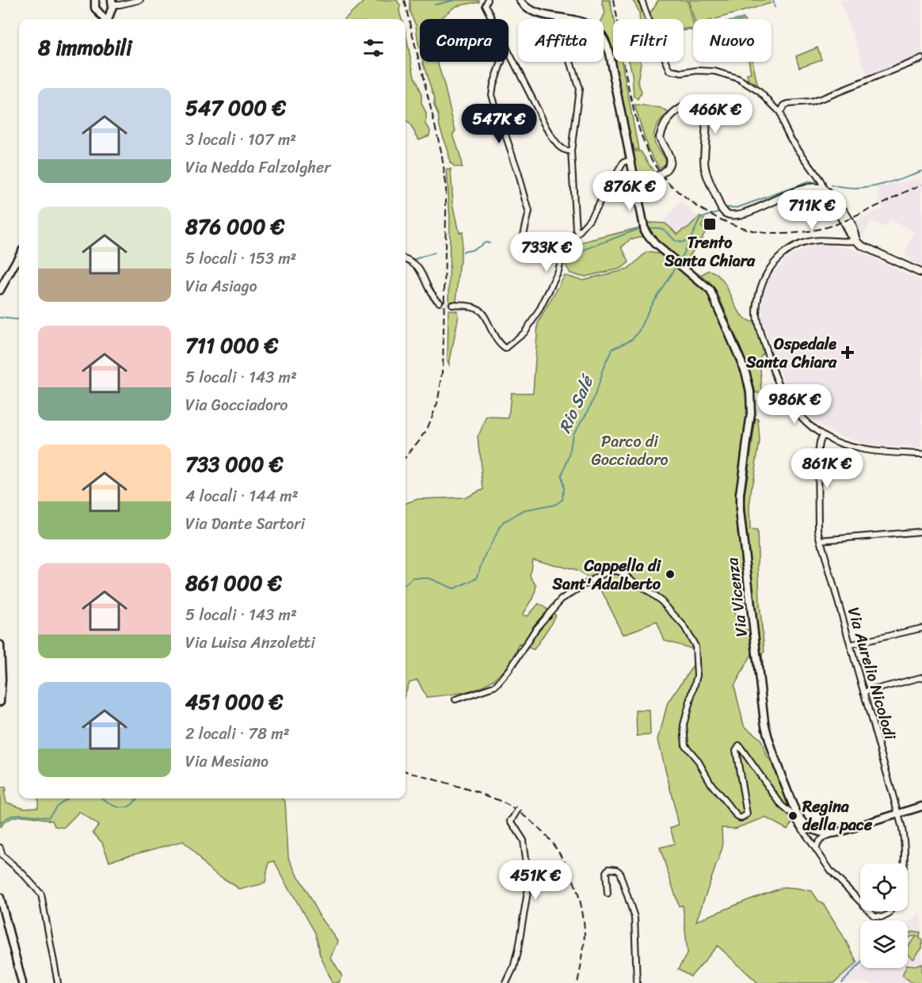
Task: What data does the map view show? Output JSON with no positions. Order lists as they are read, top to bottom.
{
  "streets": {
    "main road": ["Via Vicenza"],
    "street": ["Via Aurelio Nicolodi"]
  },
  "water": ["Rio Salé"],
  "parks": ["Parco di Gocciadoro"],
  "places": {
    "transit": ["Trento Santa Chiara"],
    "health": ["Ospedale Santa Chiara"],
    "other": ["Cappella di Sant'Adalberto", "Regina della pace"]
  },
  "page": {
    "chip": [
      "Compra",
      "Affitta",
      "Filtri",
      "Nuovo"
    ],
    "heading": "8 immobili",
    "list": [
      {
        "name": "547 000 €",
        "note": "3 locali · 107 m² · Via Nedda Falzolgher"
      },
      {
        "name": "876 000 €",
        "note": "5 locali · 153 m² · Via Asiago"
      },
      {
        "name": "711 000 €",
        "note": "5 locali · 143 m² · Via Gocciadoro"
      },
      {
        "name": "733 000 €",
        "note": "4 locali · 144 m² · Via Dante Sartori"
      },
      {
        "name": "861 000 €",
        "note": "5 locali · 143 m² · Via Luisa Anzoletti"
      },
      {
        "name": "451 000 €",
        "note": "2 locali · 78 m² · Via Mesiano"
      }
    ],
    "price": [
      "466K €",
      "547K €",
      "876K €",
      "711K €",
      "733K €",
      "986K €",
      "861K €",
      "451K €"
    ]
  }
}
